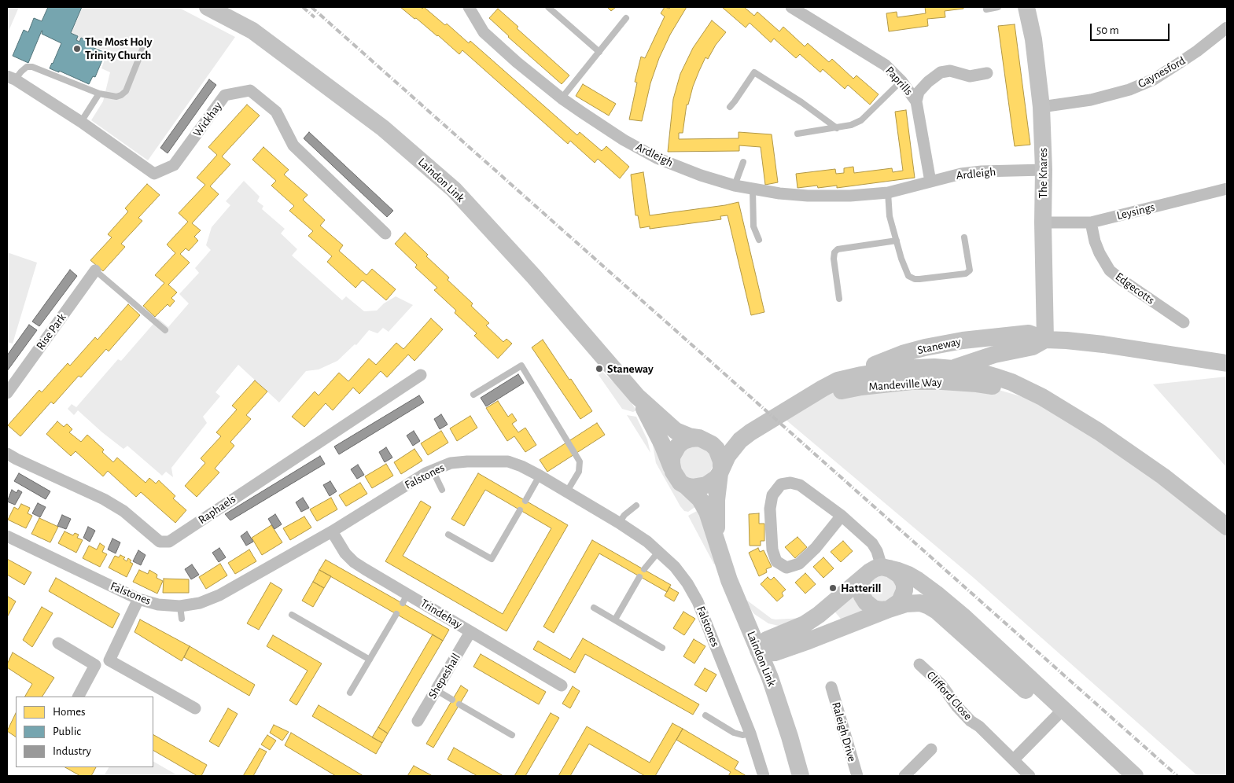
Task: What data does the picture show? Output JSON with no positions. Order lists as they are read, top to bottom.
{
  "streets": {
    "main road": [
      "The Knares",
      "Laindon Link",
      "Staneway",
      "Mandeville Way"
    ],
    "street": [
      "Gaynesford",
      "Paprills",
      "Wickhay",
      "Ardleigh",
      "Leysings",
      "Edgecotts",
      "Rise Park",
      "Falstones",
      "Raphaels",
      "Trindehay",
      "Shepeshall",
      "Clifford Close",
      "Raleigh Drive"
    ]
  },
  "crossings": [
    ["Gaynesford", "The Knares"],
    ["Paprills", "Ardleigh"],
    ["Ardleigh", "The Knares"],
    ["The Knares", "Leysings"],
    ["The Knares", "Staneway"],
    ["Laindon Link", "Mandeville Way"],
    ["Leysings", "Edgecotts"],
    ["Staneway", "Mandeville Way"],
    ["Falstones", "Trindehay"],
    ["Trindehay", "Shepeshall"]
  ],
  "places": ["The Most Holy Trinity Church", "Staneway", "Hatterill"],
  "legend": ["Homes", "Public", "Industry"],
  "scale_bar": "50 m"
}
